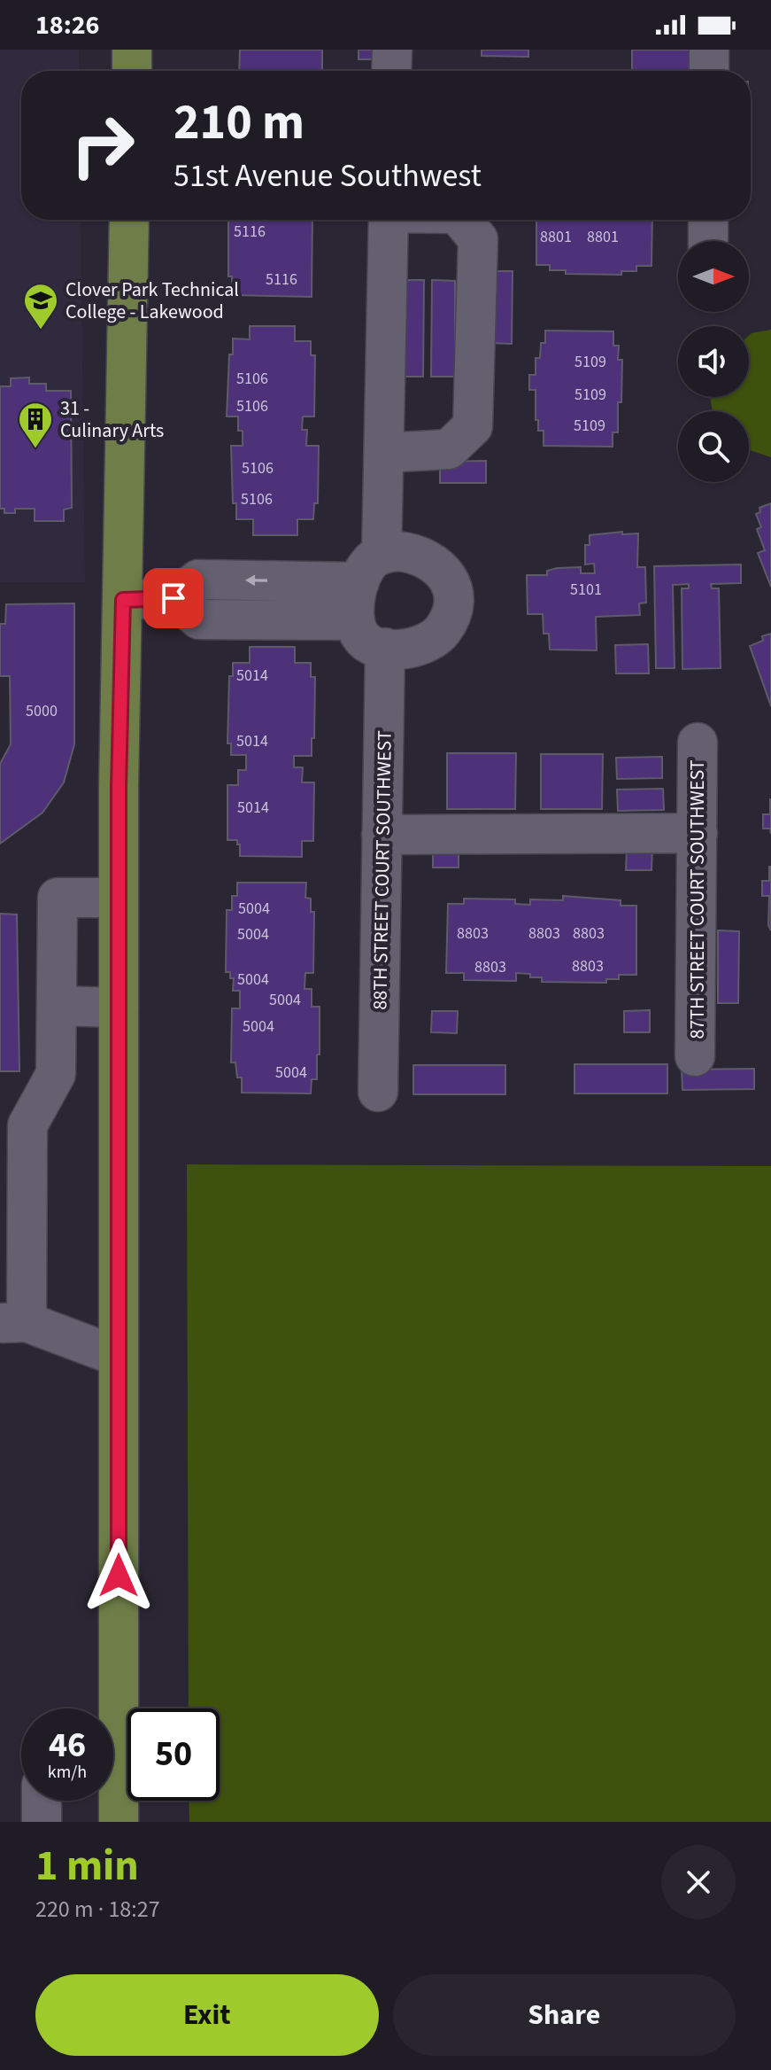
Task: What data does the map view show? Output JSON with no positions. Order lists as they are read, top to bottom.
{
  "streets": {
    "street": ["88TH STREET COURT SOUTHWEST", "87TH STREET COURT SOUTHWEST"]
  },
  "places": {
    "school or university": ["Clover Park Technical College - Lakewood"],
    "building": ["31 - Culinary Arts"]
  },
  "house_numbers": [
    "5116",
    "8801",
    "8801",
    "5116",
    "5109",
    "5106",
    "5109",
    "5106",
    "5109",
    "5106",
    "5106",
    "5101",
    "5014",
    "5000",
    "5014",
    "5014",
    "5004",
    "8803",
    "8803",
    "8803",
    "5004",
    "8803",
    "8803",
    "5004",
    "5004",
    "5004",
    "5004"
  ],
  "north": "right",
  "page": {
    "status": "18:26",
    "turn": ["210 m", "51st Avenue Southwest"],
    "speed": "46 km/h",
    "limit": "50",
    "heading": ["1 min", "220 m · 18:27"],
    "buttons": ["Exit", "Share"]
  }
}
